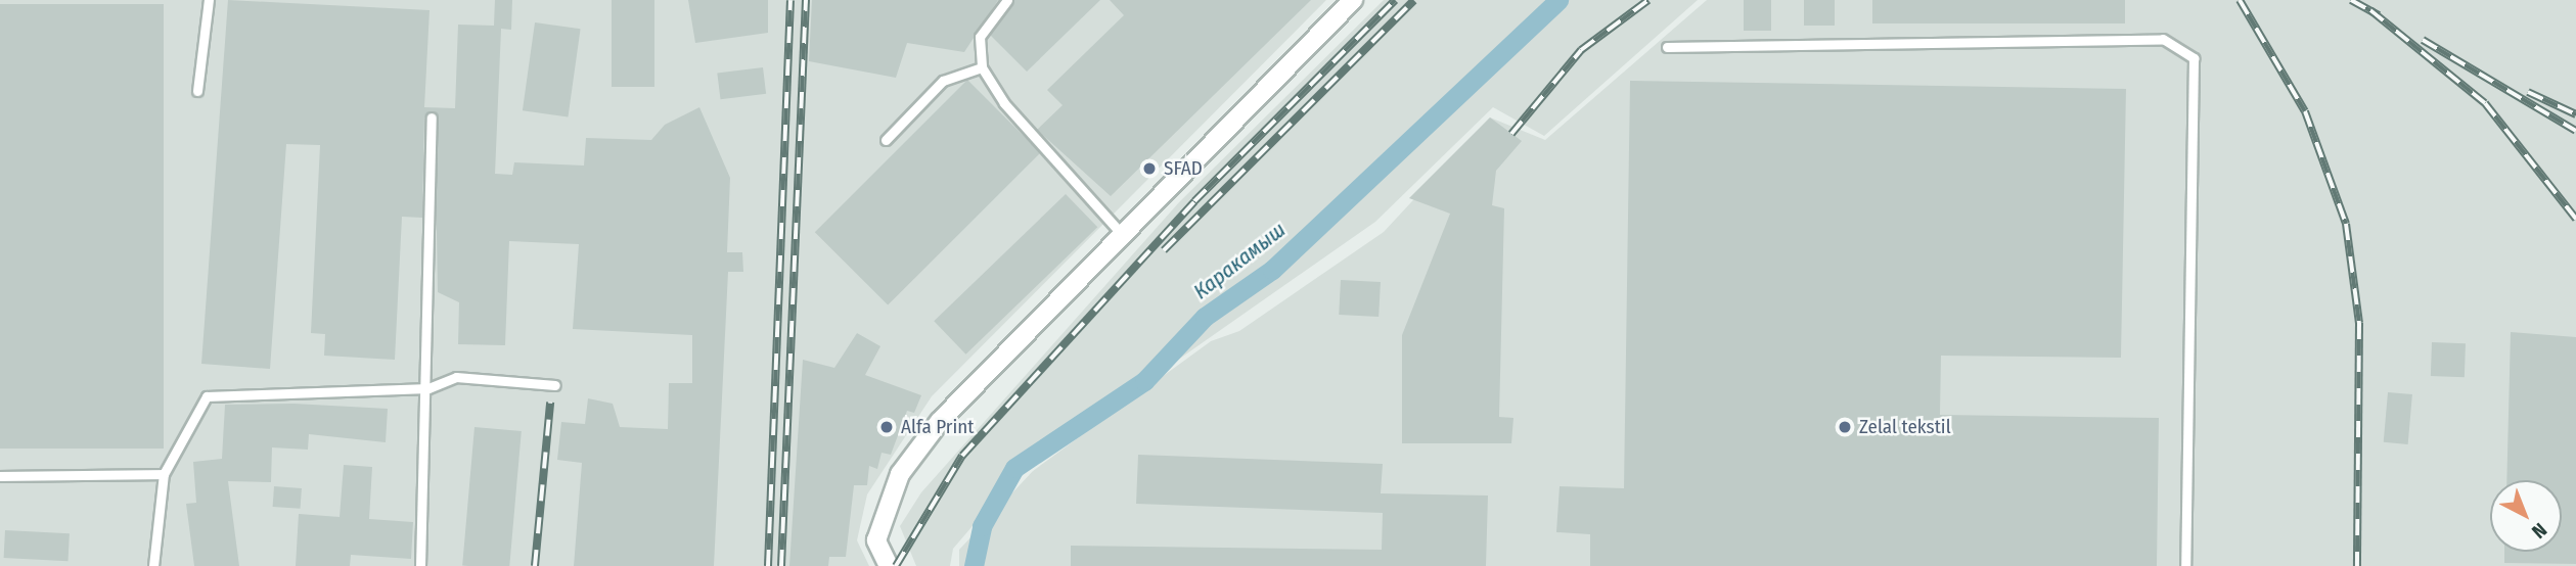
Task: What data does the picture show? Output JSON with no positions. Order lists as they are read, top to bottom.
{
  "water": ["Каракамыш"],
  "places": ["SFAD", "Alfa Print", "Zelal tekstil"],
  "north": "bottom right"
}
